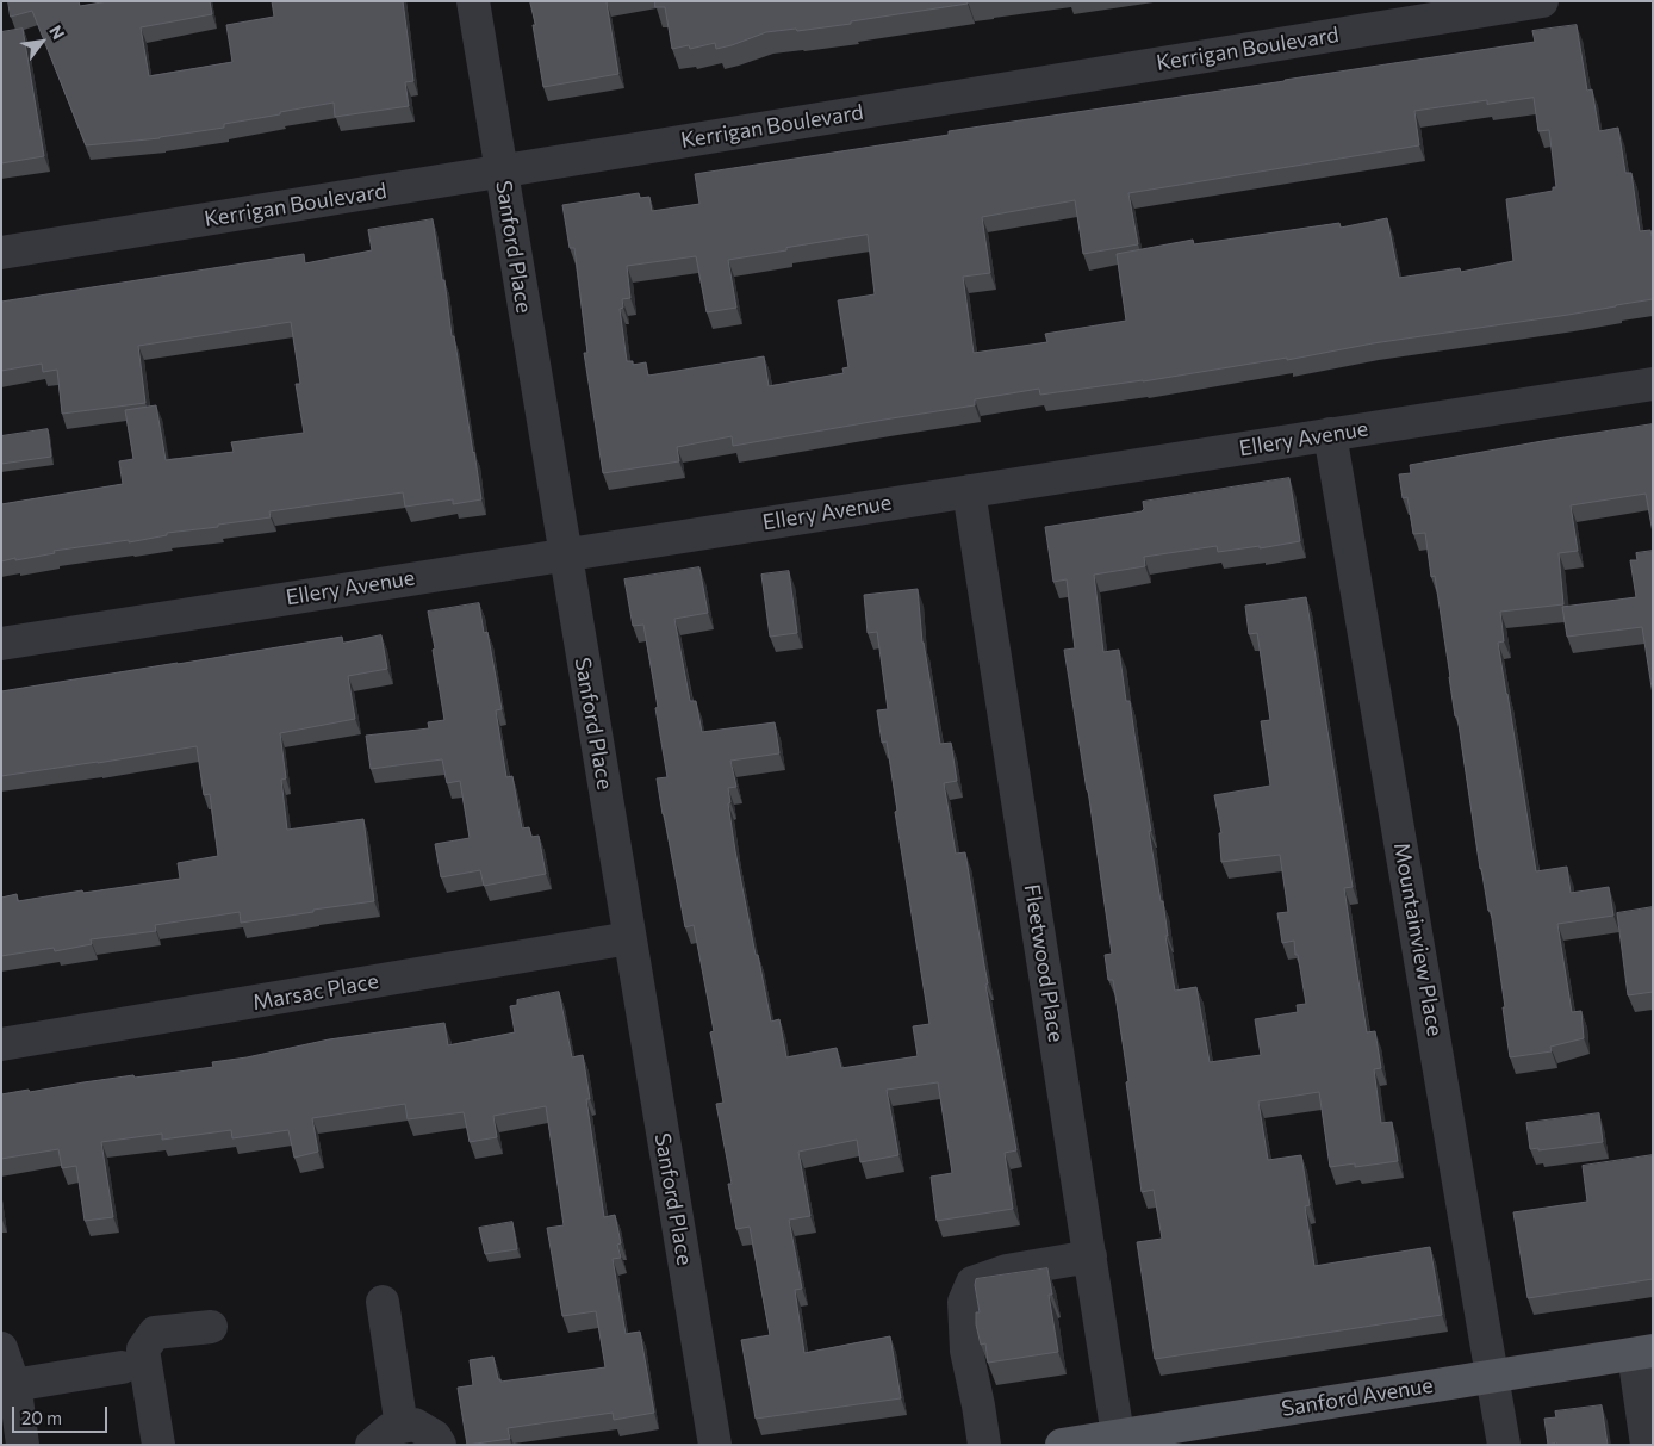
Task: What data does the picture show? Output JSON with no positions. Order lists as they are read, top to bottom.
{
  "streets": {
    "main road": ["Sanford Avenue"],
    "street": [
      "Kerrigan Boulevard",
      "Sanford Place",
      "Ellery Avenue",
      "Mountainview Place",
      "Fleetwood Place",
      "Marsac Place"
    ]
  },
  "crossings": [
    ["Kerrigan Boulevard", "Sanford Place"],
    ["Sanford Place", "Ellery Avenue"],
    ["Sanford Place", "Marsac Place"],
    ["Ellery Avenue", "Mountainview Place"],
    ["Ellery Avenue", "Fleetwood Place"],
    ["Mountainview Place", "Sanford Avenue"],
    ["Fleetwood Place", "Sanford Avenue"]
  ],
  "scale_bar": "20 m",
  "north": "top right"
}
